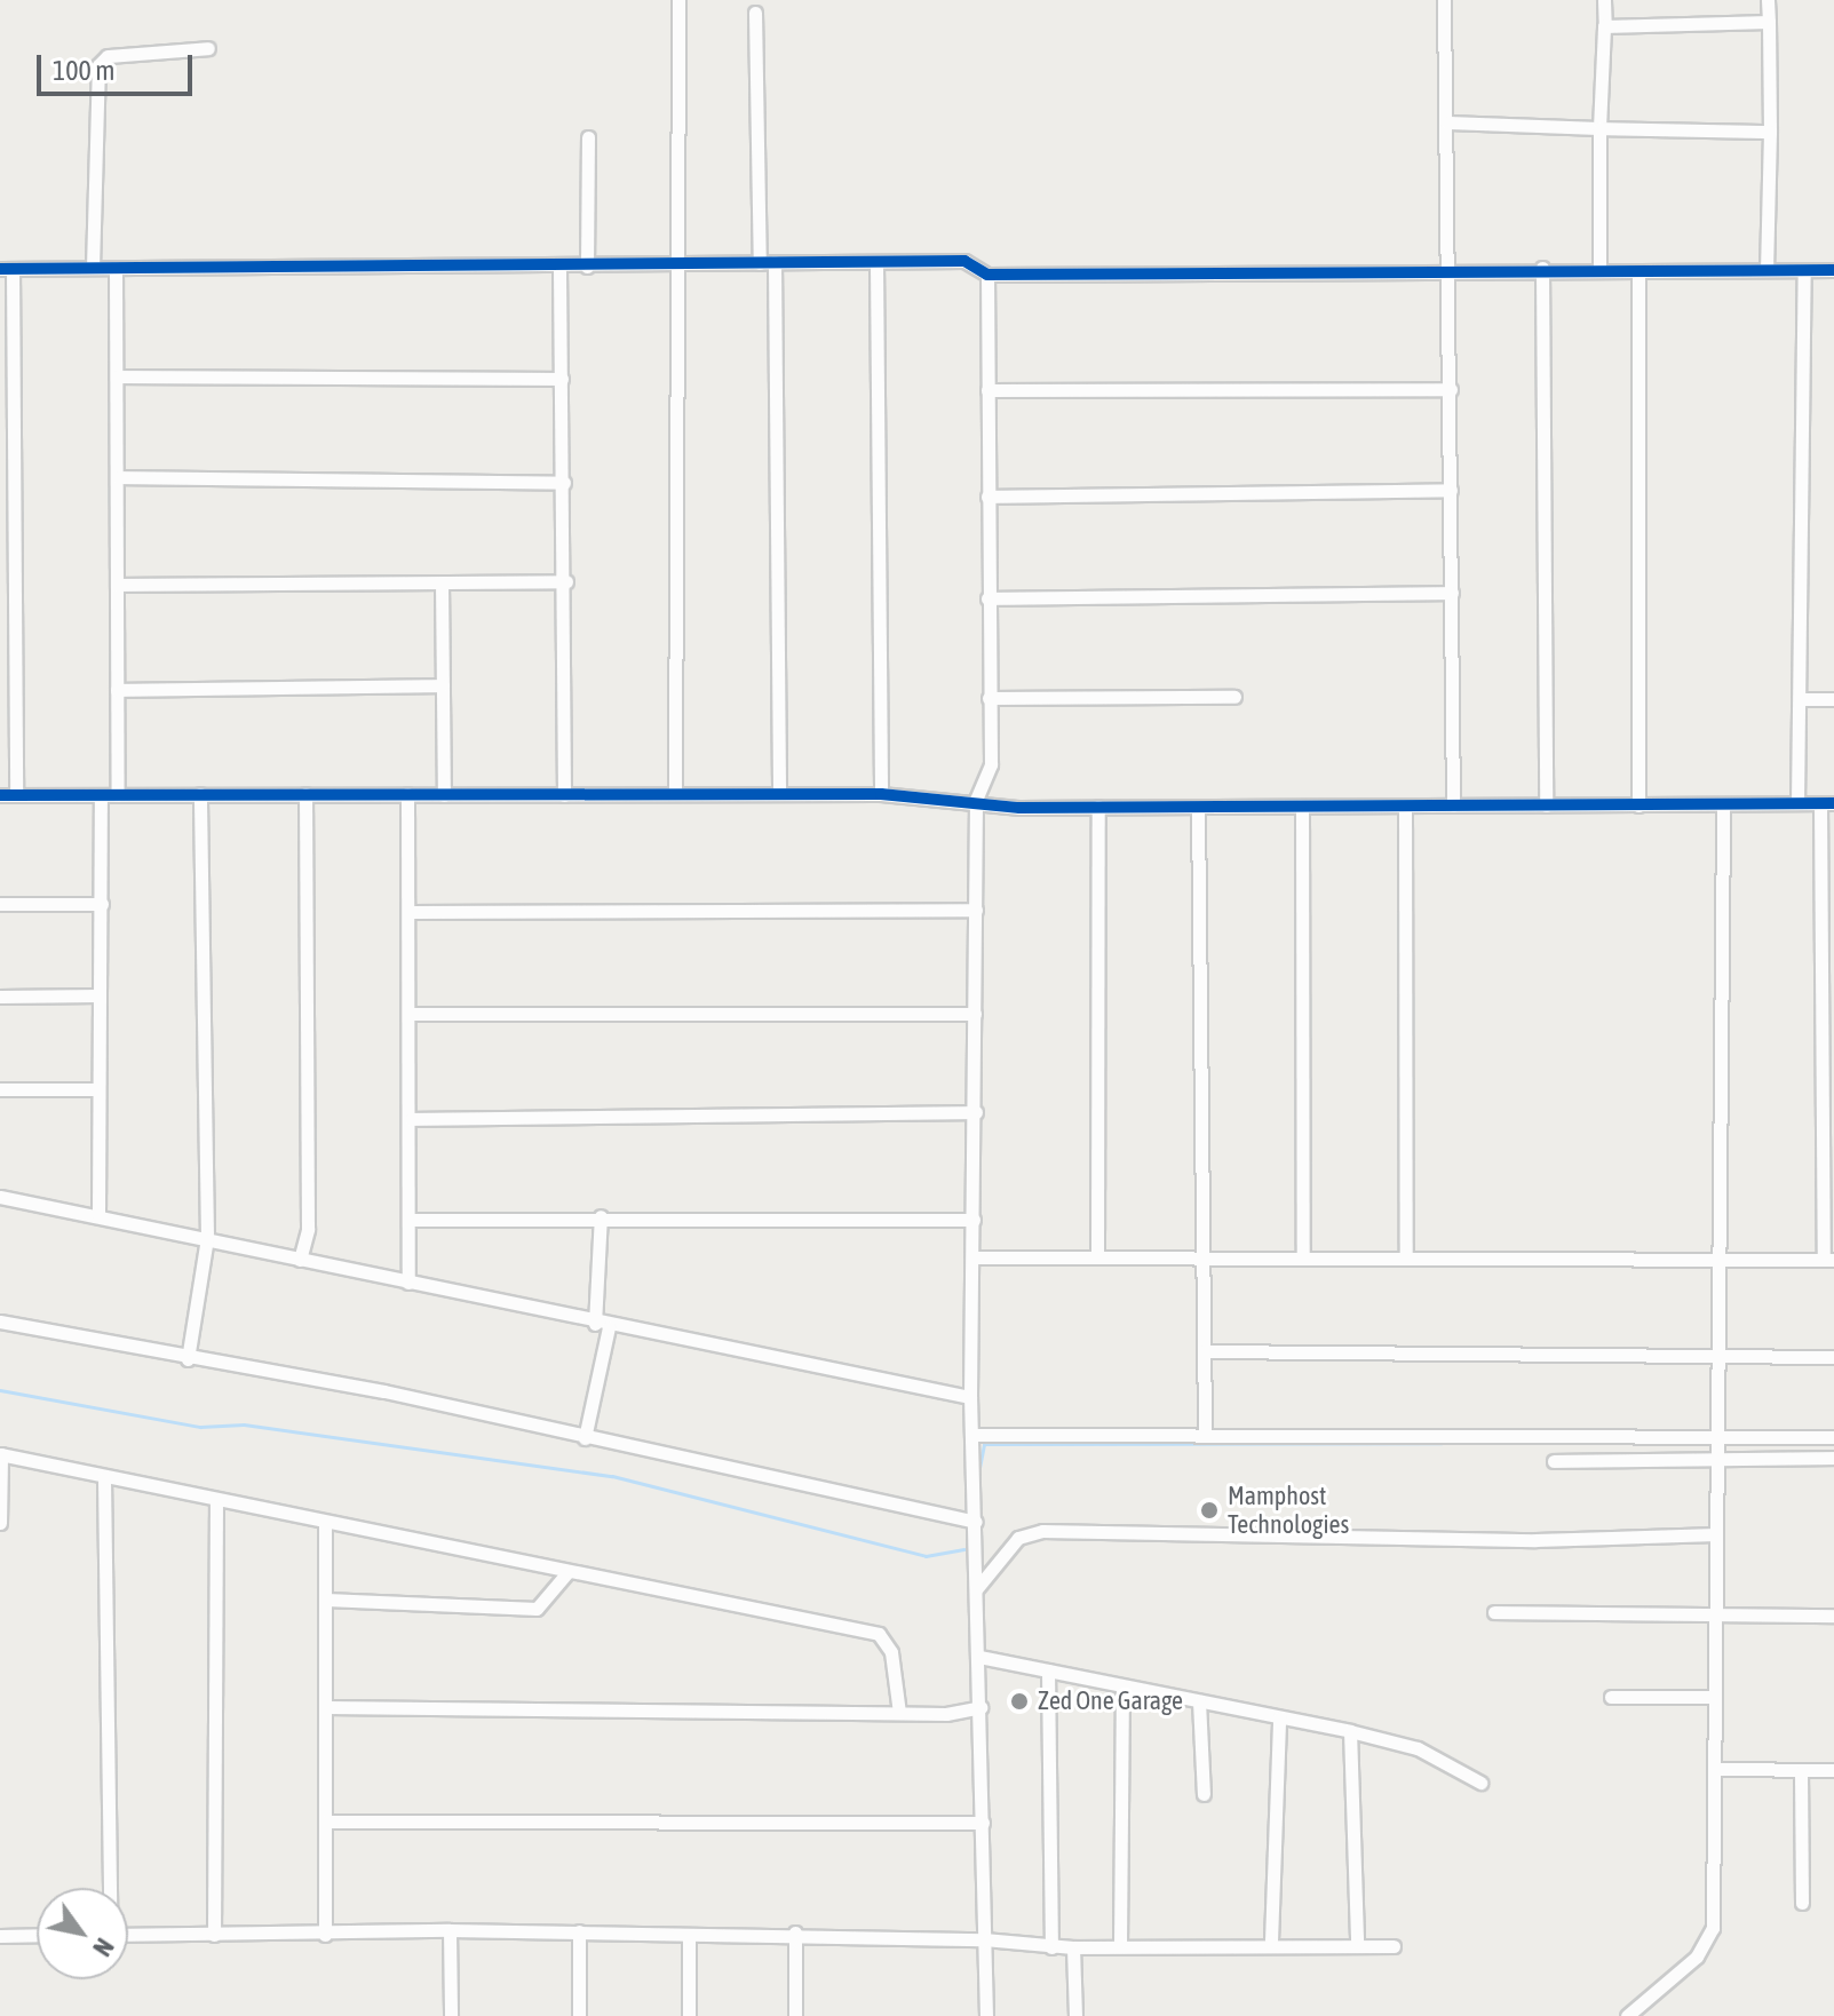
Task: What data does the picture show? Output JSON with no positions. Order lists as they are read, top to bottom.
{
  "places": ["Mamphost Technologies", "Zed One Garage"],
  "scale_bar": "100 m",
  "north": "bottom right"
}
